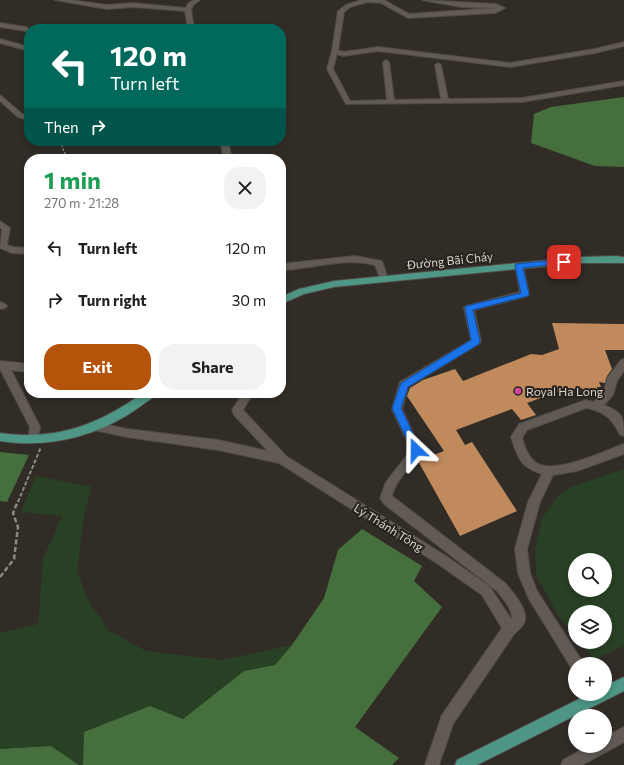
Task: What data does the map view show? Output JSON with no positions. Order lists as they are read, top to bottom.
{
  "streets": {
    "main road": ["Đường Bãi Cháy"],
    "street": ["Lý Thánh Tông"]
  },
  "places": ["Royal Ha Long"],
  "page": {
    "turn": ["120 m", "Turn left"],
    "then": "Then",
    "heading": ["1 min", "270 m · 21:28"],
    "list": [
      {
        "name": "Turn left",
        "value": "120 m"
      },
      {
        "name": "Turn right",
        "value": "30 m"
      }
    ],
    "buttons": ["Exit", "Share"],
    "map_buttons": ["+", "−"]
  }
}
